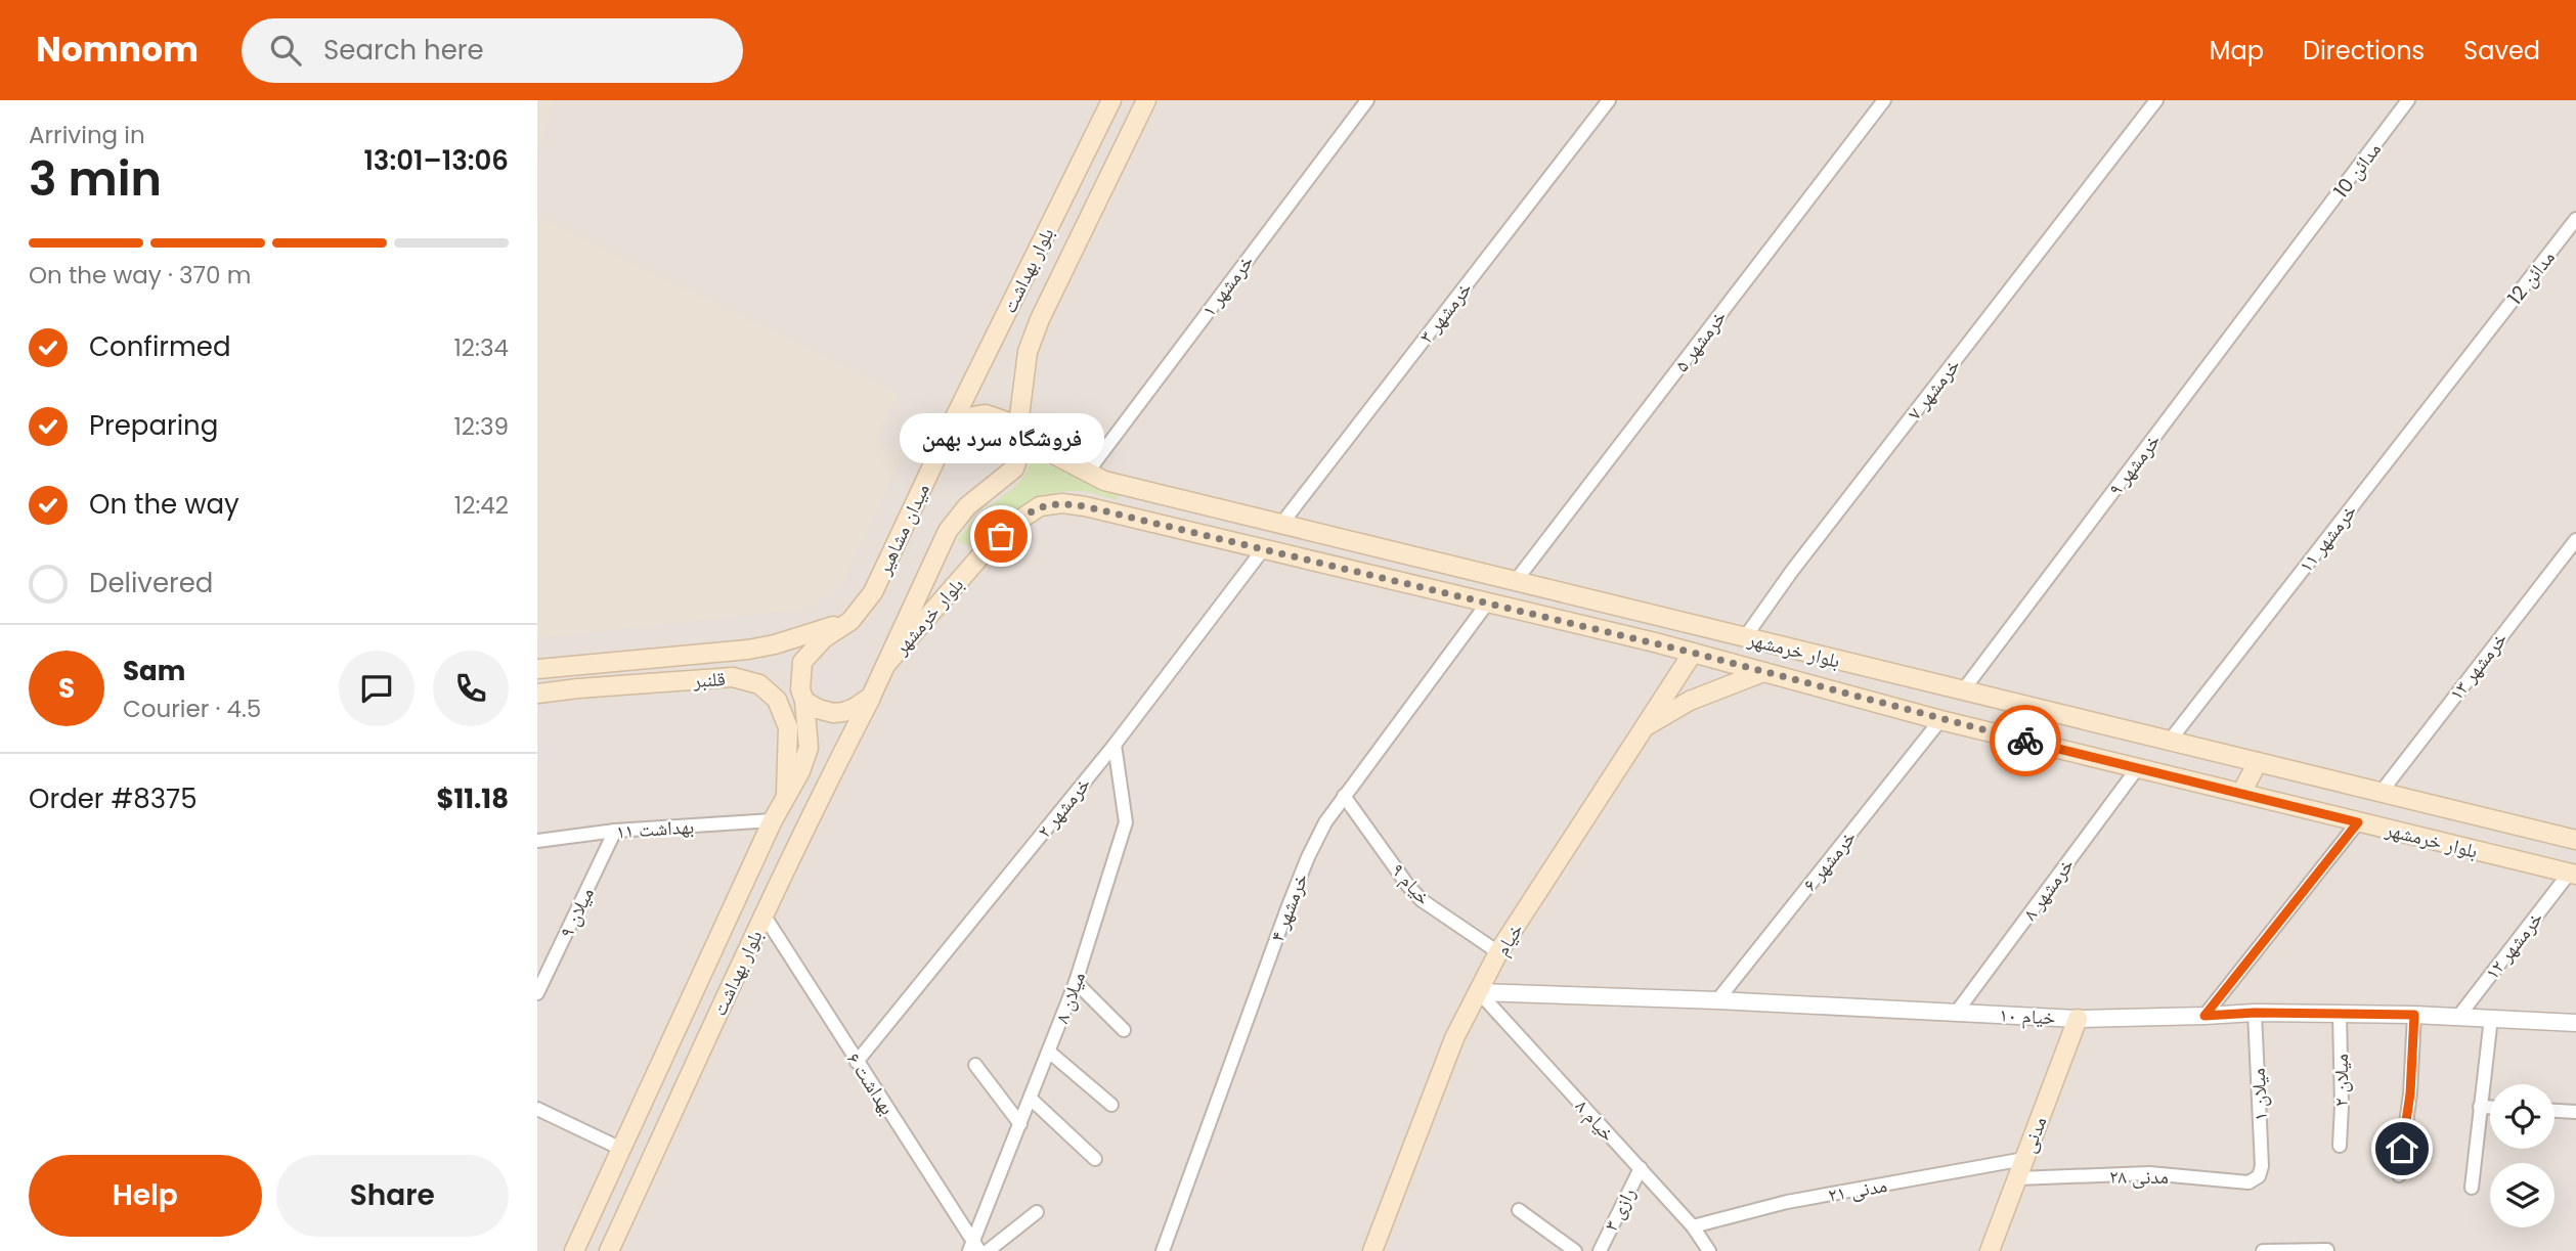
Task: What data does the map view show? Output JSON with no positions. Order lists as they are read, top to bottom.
{
  "streets": {
    "main road": [
      "بلوار بهداشت",
      "میدان مشاهیر",
      "بلوار خرمشهر",
      "قلنبر",
      "خیام",
      "مدنی"
    ],
    "street": [
      "مدائن 10",
      "مدائن 12",
      "خرمشهر ۱",
      "خرمشهر ۳",
      "خرمشهر ۵",
      "خرمشهر ۷",
      "خرمشهر ۹",
      "خرمشهر ۱۱",
      "خرمشهر ۱۳",
      "خرمشهر ۲",
      "بهداشت ۱۱",
      "خرمشهر ۶",
      "خیام ۹",
      "خرمشهر ۸",
      "خرمشهر ۴",
      "میلان ۹",
      "خرمشهر ۱۲",
      "میلان ۸",
      "خیام ۱۰",
      "میلان ۲",
      "بهداشت ۶",
      "میلان ۱",
      "خیام ۸",
      "مدنی ۲۸",
      "مدنی ۲۱",
      "رازی ۳"
    ]
  },
  "crossings": [
    ["مدائن 10", "خرمشهر ۹"],
    ["بلوار بهداشت", "میدان مشاهیر"],
    ["بلوار بهداشت", "بلوار خرمشهر"],
    ["بلوار بهداشت", "قلنبر"],
    ["بلوار بهداشت", "بهداشت ۱۱"],
    ["بلوار بهداشت", "بهداشت ۶"],
    ["مدائن 12", "خرمشهر ۱۱"],
    ["خرمشهر ۱", "بلوار خرمشهر"],
    ["خرمشهر ۳", "بلوار خرمشهر"],
    ["خرمشهر ۵", "بلوار خرمشهر"],
    ["خرمشهر ۷", "بلوار خرمشهر"],
    ["خرمشهر ۹", "بلوار خرمشهر"],
    ["میدان مشاهیر", "بلوار خرمشهر"],
    ["میدان مشاهیر", "قلنبر"],
    ["خرمشهر ۱۱", "بلوار خرمشهر"],
    ["بلوار خرمشهر", "خرمشهر ۱۳"],
    ["بلوار خرمشهر", "خرمشهر ۲"],
    ["بلوار خرمشهر", "خرمشهر ۶"],
    ["بلوار خرمشهر", "خرمشهر ۸"],
    ["بلوار خرمشهر", "خرمشهر ۴"],
    ["بلوار خرمشهر", "خیام"],
    ["بلوار خرمشهر", "خرمشهر ۱۲"],
    ["خرمشهر ۲", "میلان ۸"],
    ["خرمشهر ۲", "بهداشت ۶"],
    ["بهداشت ۱۱", "میلان ۹"],
    ["خرمشهر ۶", "خیام ۱۰"],
    ["خیام ۹", "خرمشهر ۴"],
    ["خیام ۹", "خیام"],
    ["خرمشهر ۸", "خیام ۱۰"],
    ["خیام", "خیام ۱۰"],
    ["خیام", "خیام ۸"],
    ["خرمشهر ۱۲", "خیام ۱۰"],
    ["میلان ۸", "بهداشت ۶"],
    ["خیام ۱۰", "میلان ۲"],
    ["خیام ۱۰", "میلان ۱"],
    ["خیام ۱۰", "خیام ۸"],
    ["خیام ۱۰", "مدنی"],
    ["میلان ۱", "مدنی ۲۸"],
    ["خیام ۸", "مدنی ۲۱"],
    ["خیام ۸", "رازی ۳"],
    ["مدنی", "مدنی ۲۸"],
    ["مدنی", "مدنی ۲۱"]
  ],
  "places": ["فروشگاه سرد بهمن"],
  "page": {
    "header": "Nomnom",
    "search": "Search here",
    "nav": ["Map", "Directions", "Saved"],
    "heading": ["3 min", "Arriving in", "13:01–13:06"],
    "panel": [
      "Sam",
      "Courier · 4.5",
      "Order #8375",
      "$11.18"
    ],
    "bar": "On the way · 370 m",
    "list": [
      ["Confirmed", "12:34"],
      ["Preparing", "12:39"],
      ["On the way", "12:42"],
      "Delivered"
    ],
    "bubble": "فروشگاه سرد بهمن",
    "round": "S",
    "buttons": ["Help", "Share"]
  }
}
